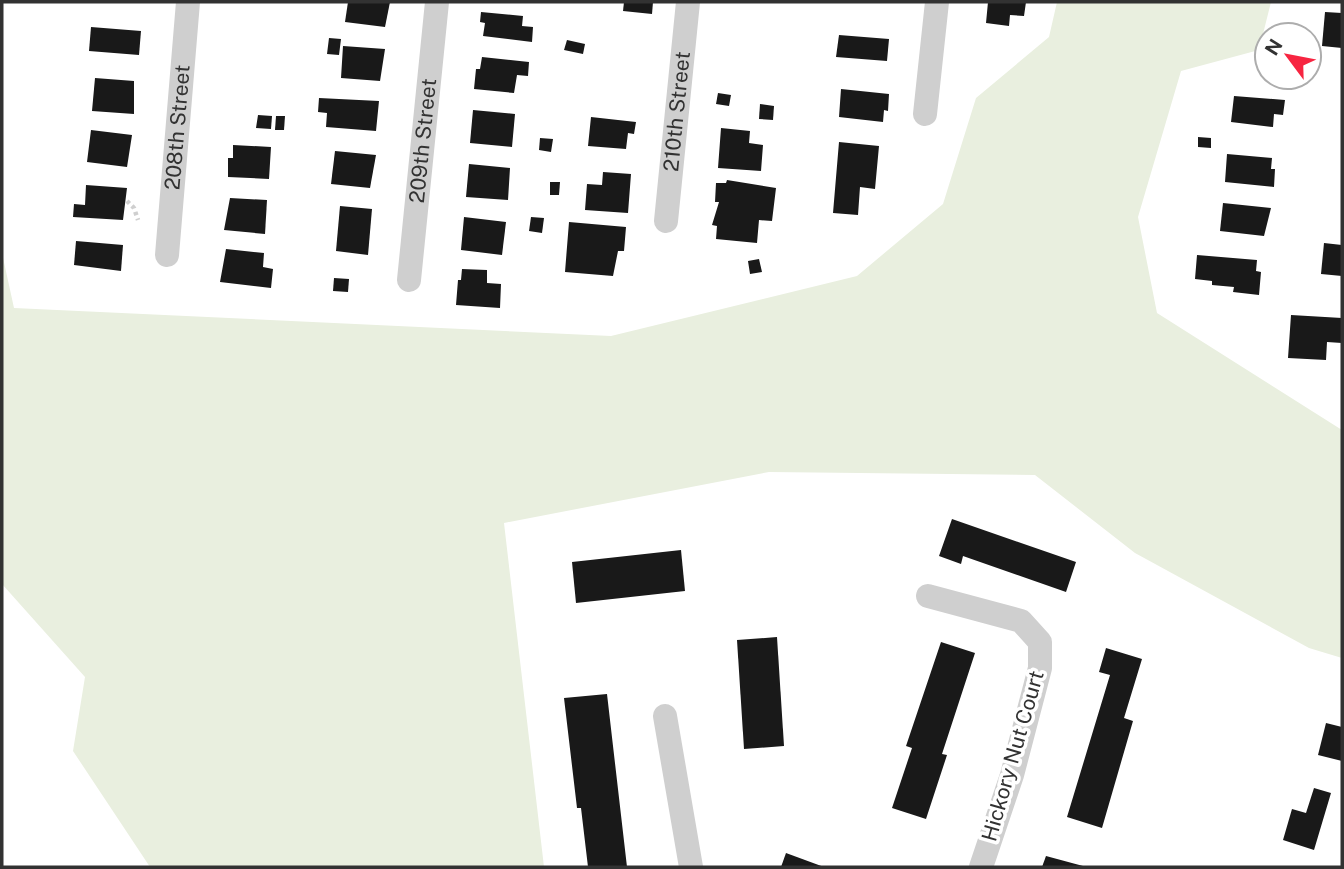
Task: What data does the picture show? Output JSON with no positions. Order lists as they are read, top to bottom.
{
  "streets": {
    "street": [
      "210th Street",
      "208th Street",
      "209th Street",
      "Hickory Nut Court"
    ]
  },
  "north": "top left"
}
